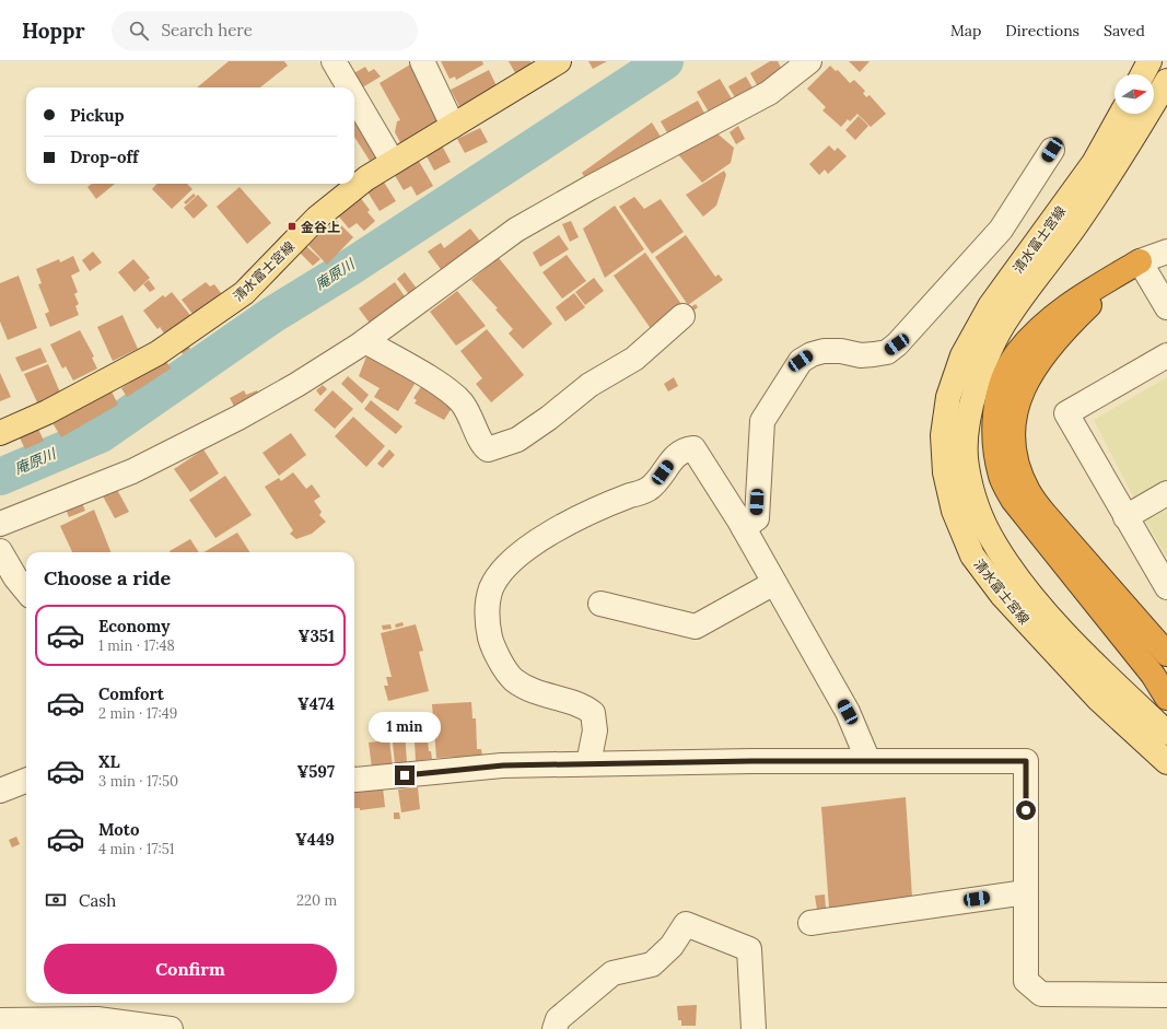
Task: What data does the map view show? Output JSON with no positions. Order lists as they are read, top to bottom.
{
  "streets": {
    "main road": ["清水富士宮線"]
  },
  "water": ["庵原川"],
  "places": {
    "transit": ["金谷上"]
  },
  "north": "right",
  "page": {
    "header": "Hoppr",
    "search": "Search here",
    "nav": ["Map", "Directions", "Saved"],
    "banner": ["Pickup", "Drop-off"],
    "heading": "Choose a ride",
    "list": [
      {
        "name": "Economy",
        "note": "1 min · 17:48",
        "value": "¥351"
      },
      {
        "name": "Comfort",
        "note": "2 min · 17:49",
        "value": "¥474"
      },
      {
        "name": "XL",
        "note": "3 min · 17:50",
        "value": "¥597"
      },
      {
        "name": "Moto",
        "note": "4 min · 17:51",
        "value": "¥449"
      }
    ],
    "bubble": "1 min",
    "pay": ["Cash", "220 m"],
    "buttons": "Confirm"
  }
}
